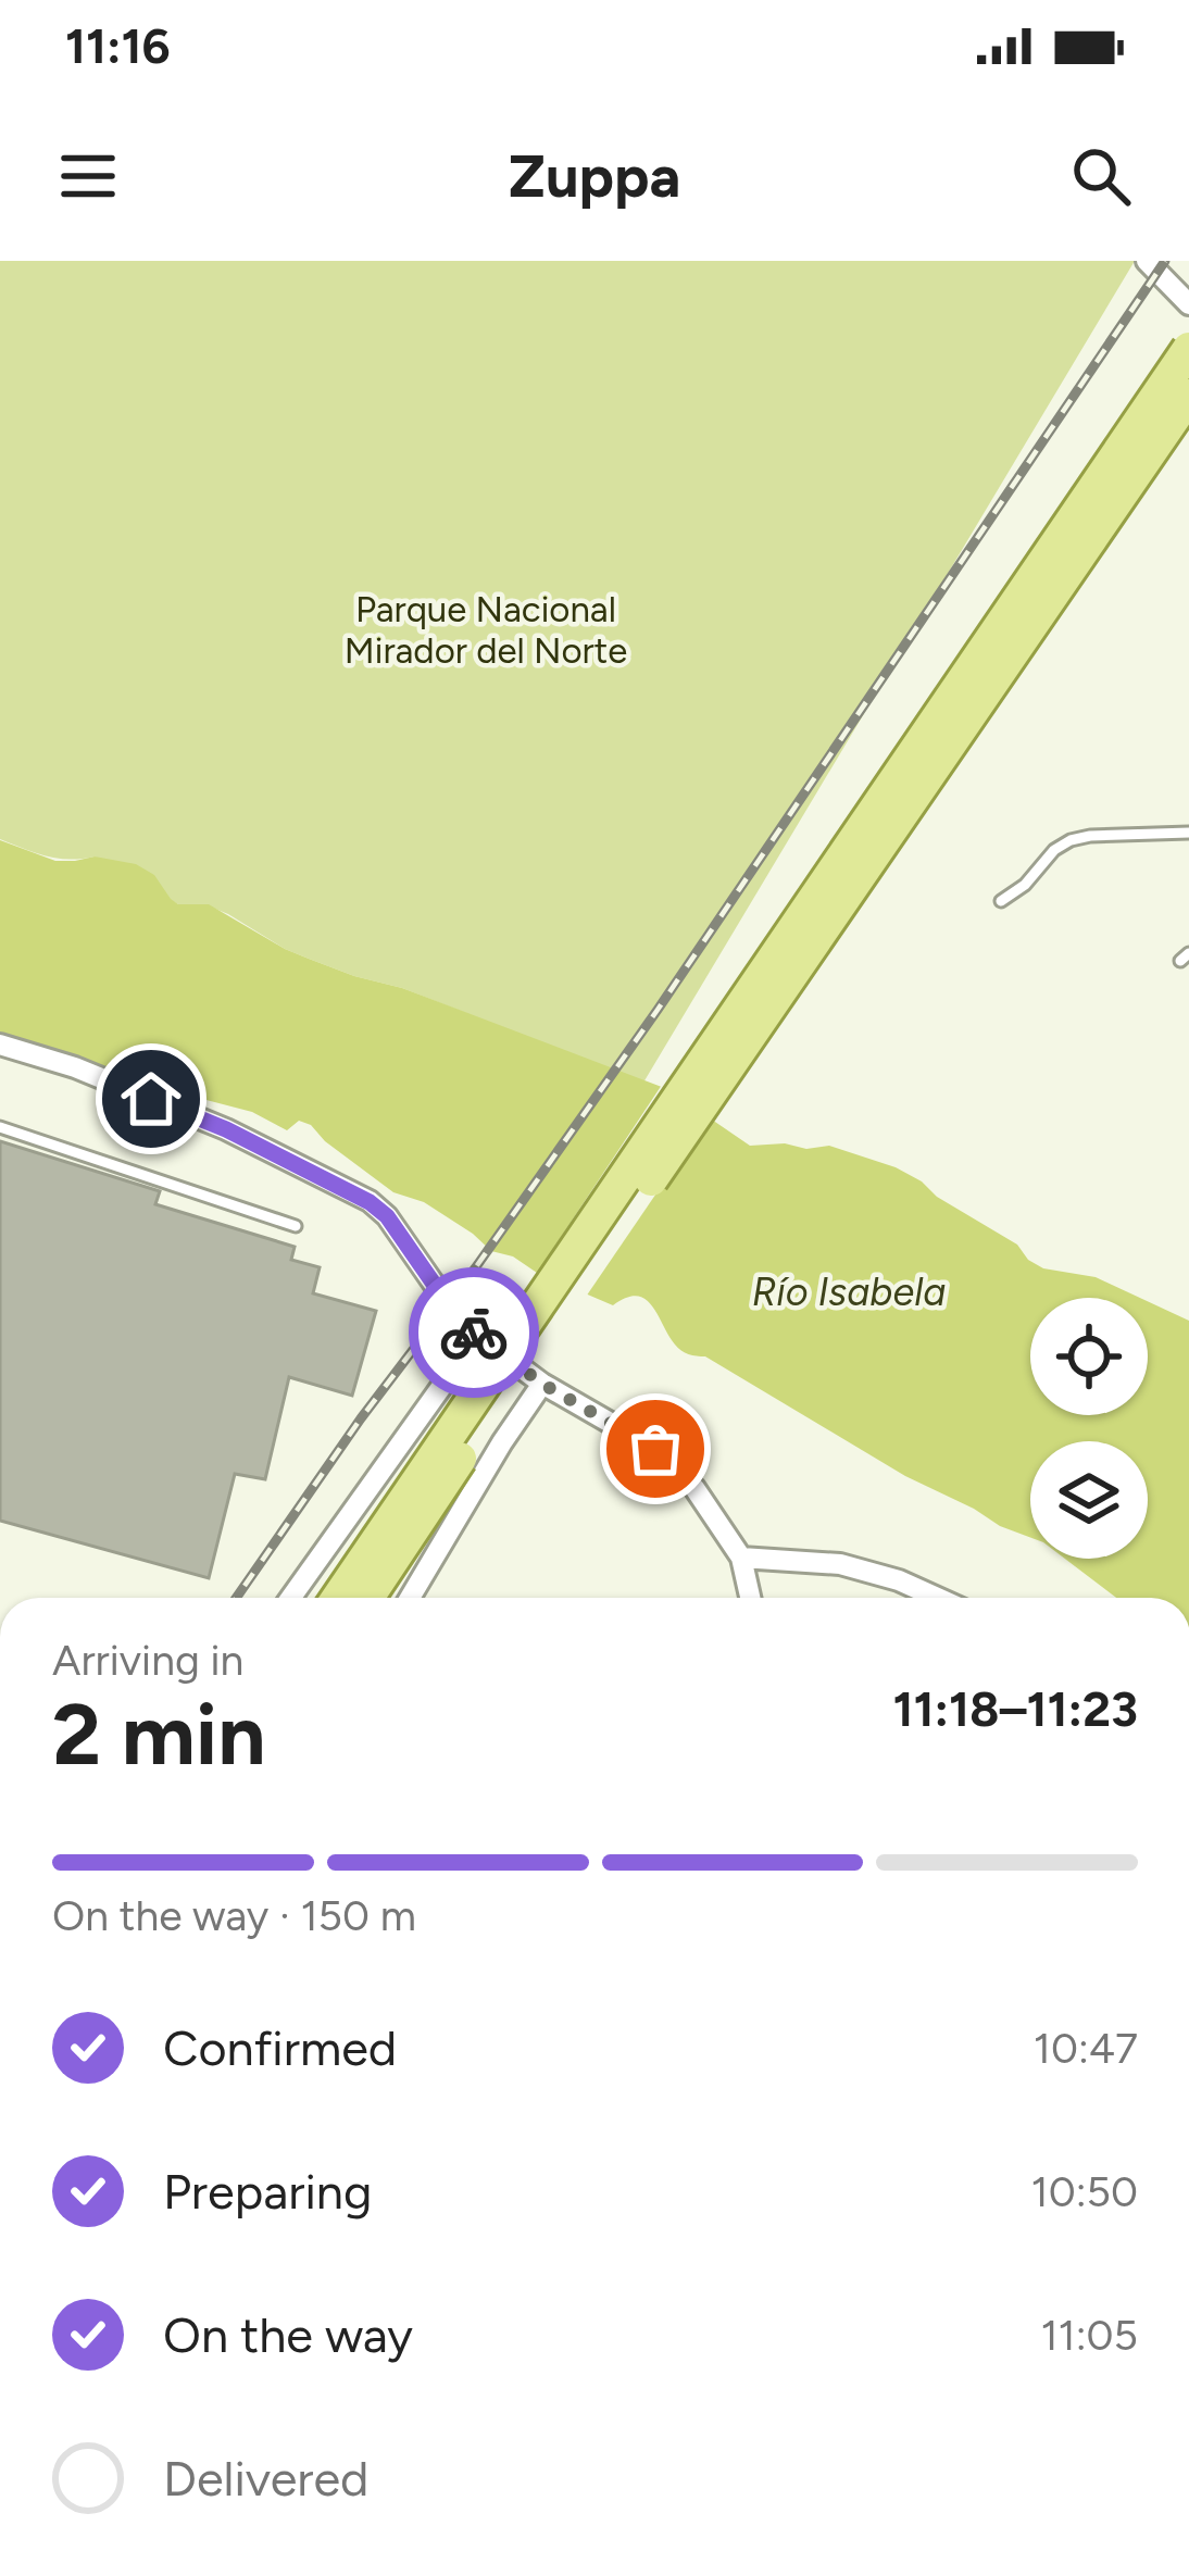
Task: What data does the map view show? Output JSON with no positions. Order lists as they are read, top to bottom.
{
  "water": ["Río Isabela"],
  "parks": ["Parque Nacional Mirador del Norte"],
  "page": {
    "status": "11:16",
    "header": "Zuppa",
    "heading": ["2 min", "Arriving in", "11:18–11:23"],
    "bar": "On the way · 150 m",
    "list": [
      ["Confirmed", "10:47"],
      ["Preparing", "10:50"],
      ["On the way", "11:05"],
      "Delivered"
    ]
  }
}
